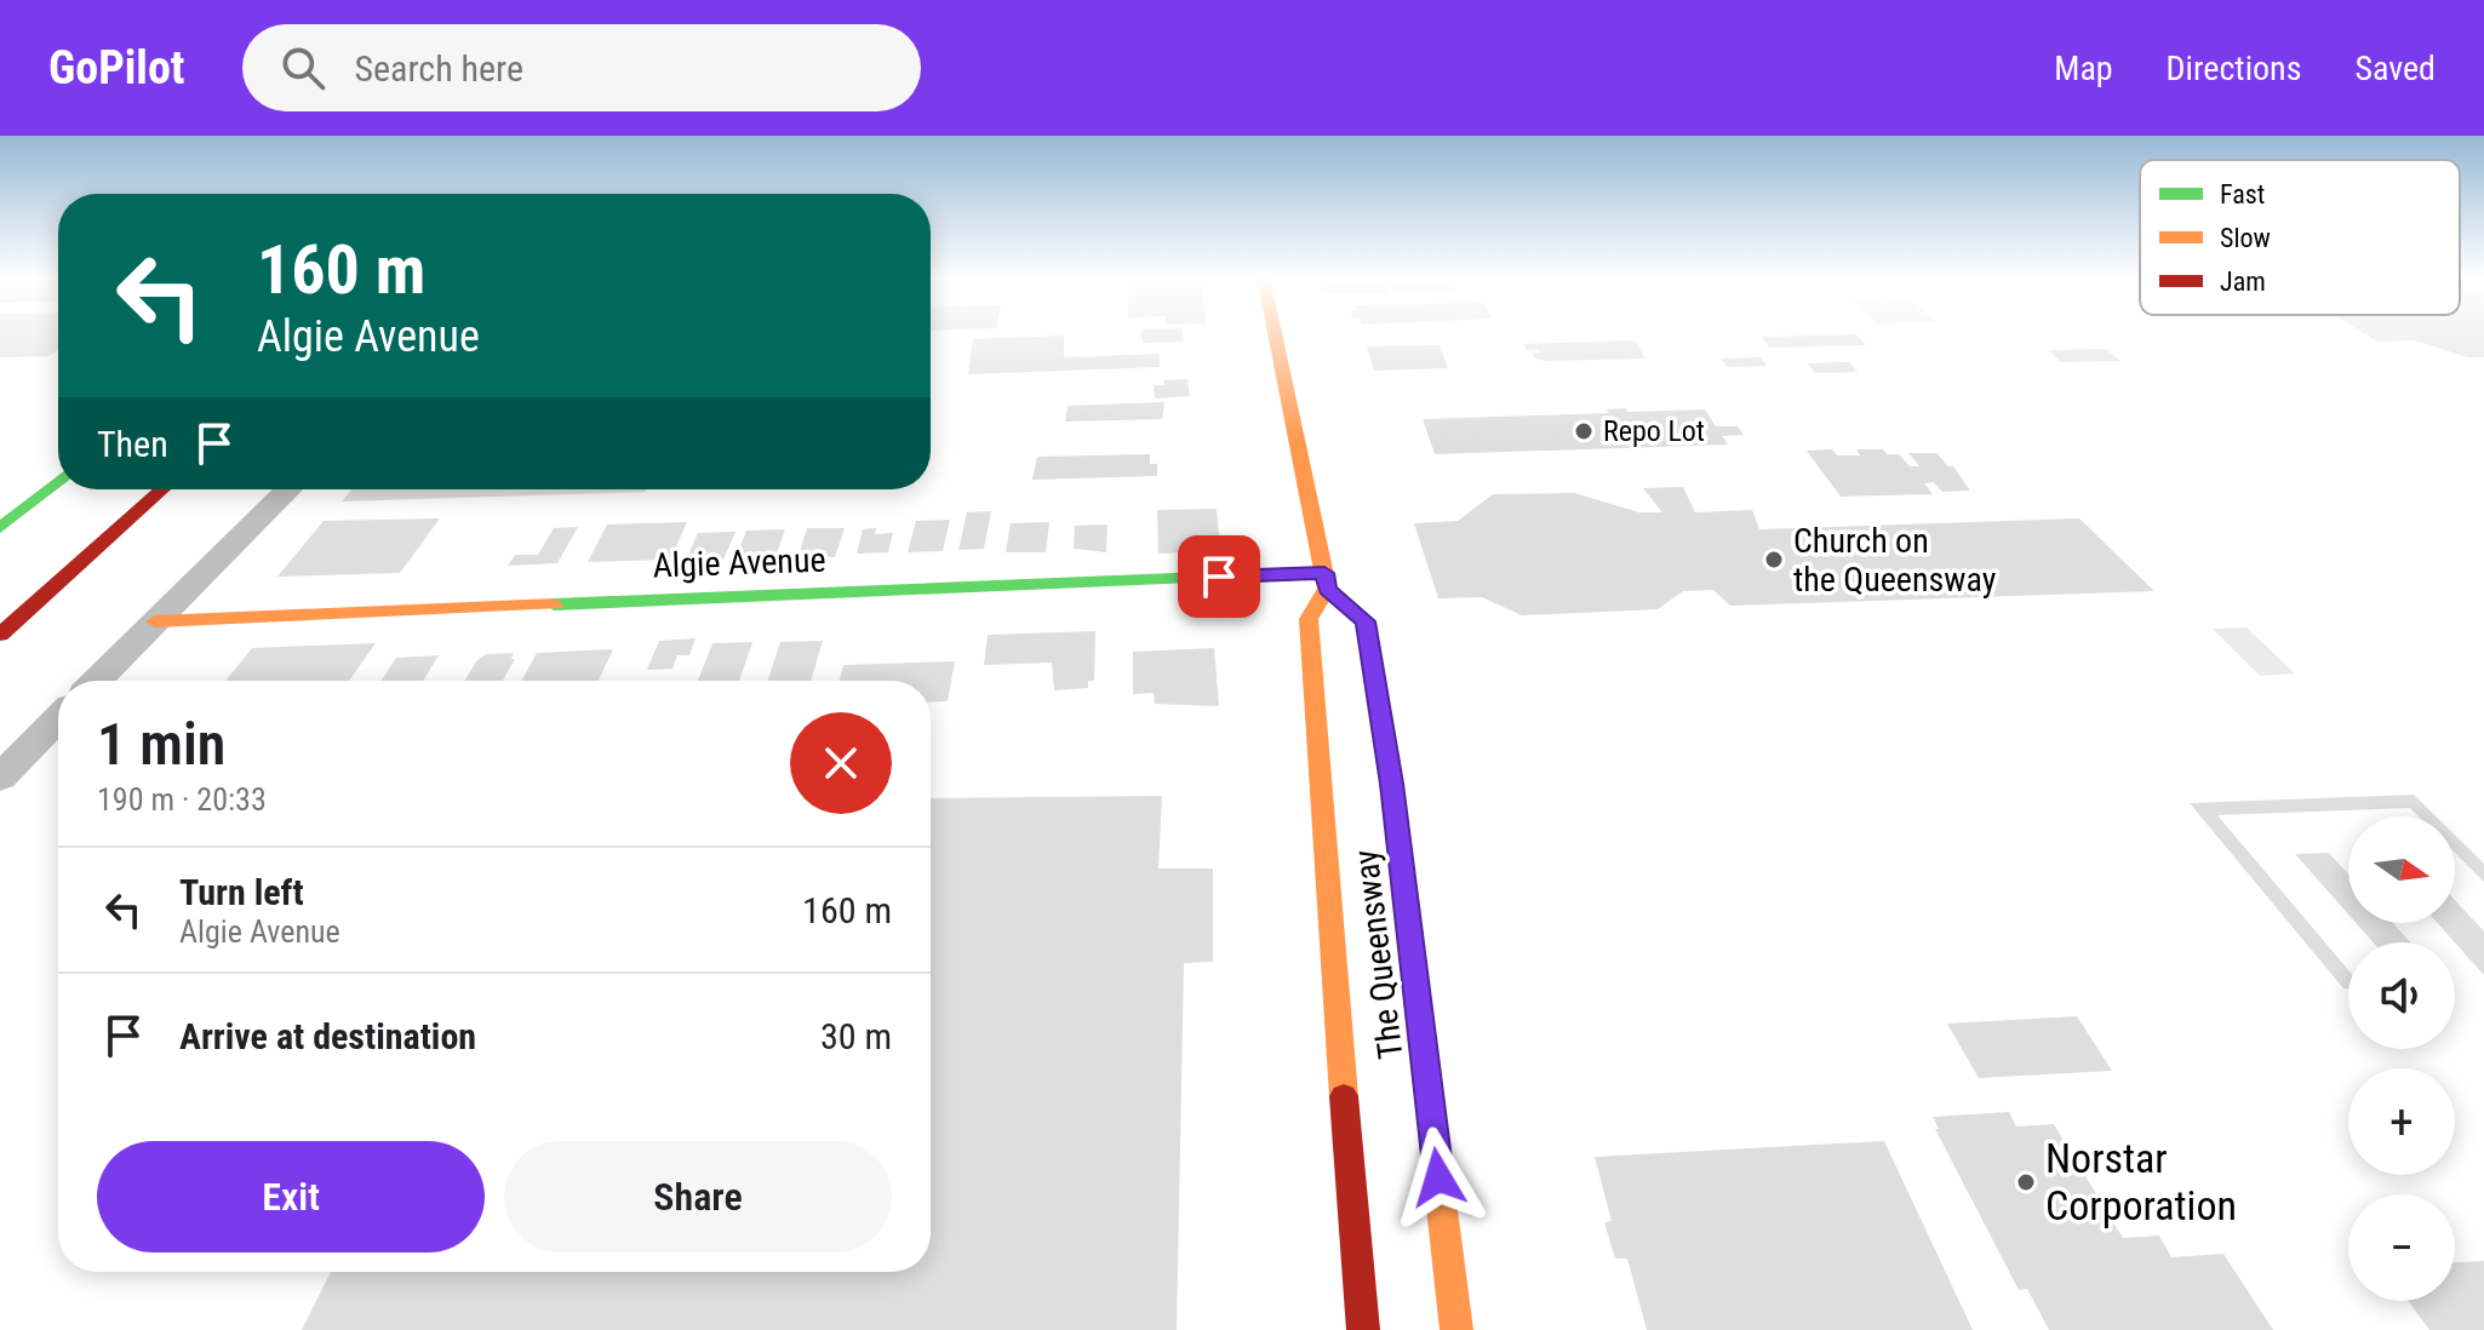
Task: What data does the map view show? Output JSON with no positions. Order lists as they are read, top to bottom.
{
  "streets": {
    "main road": ["Algie Avenue", "The Queensway"]
  },
  "crossings": [
    ["Algie Avenue", "The Queensway"]
  ],
  "places": ["Repo Lot", "Church on the Queensway", "Norstar Corporation"],
  "legend": ["Fast", "Slow", "Jam"],
  "north": "right",
  "page": {
    "header": "GoPilot",
    "search": "Search here",
    "nav": ["Map", "Directions", "Saved"],
    "turn": ["160 m", "Algie Avenue"],
    "then": "Then",
    "heading": ["1 min", "190 m · 20:33"],
    "map_buttons": ["+", "−"],
    "list": [
      {
        "name": "Turn left",
        "note": "Algie Avenue",
        "value": "160 m"
      },
      {
        "name": "Arrive at destination",
        "value": "30 m"
      }
    ],
    "buttons": ["Exit", "Share"]
  }
}
